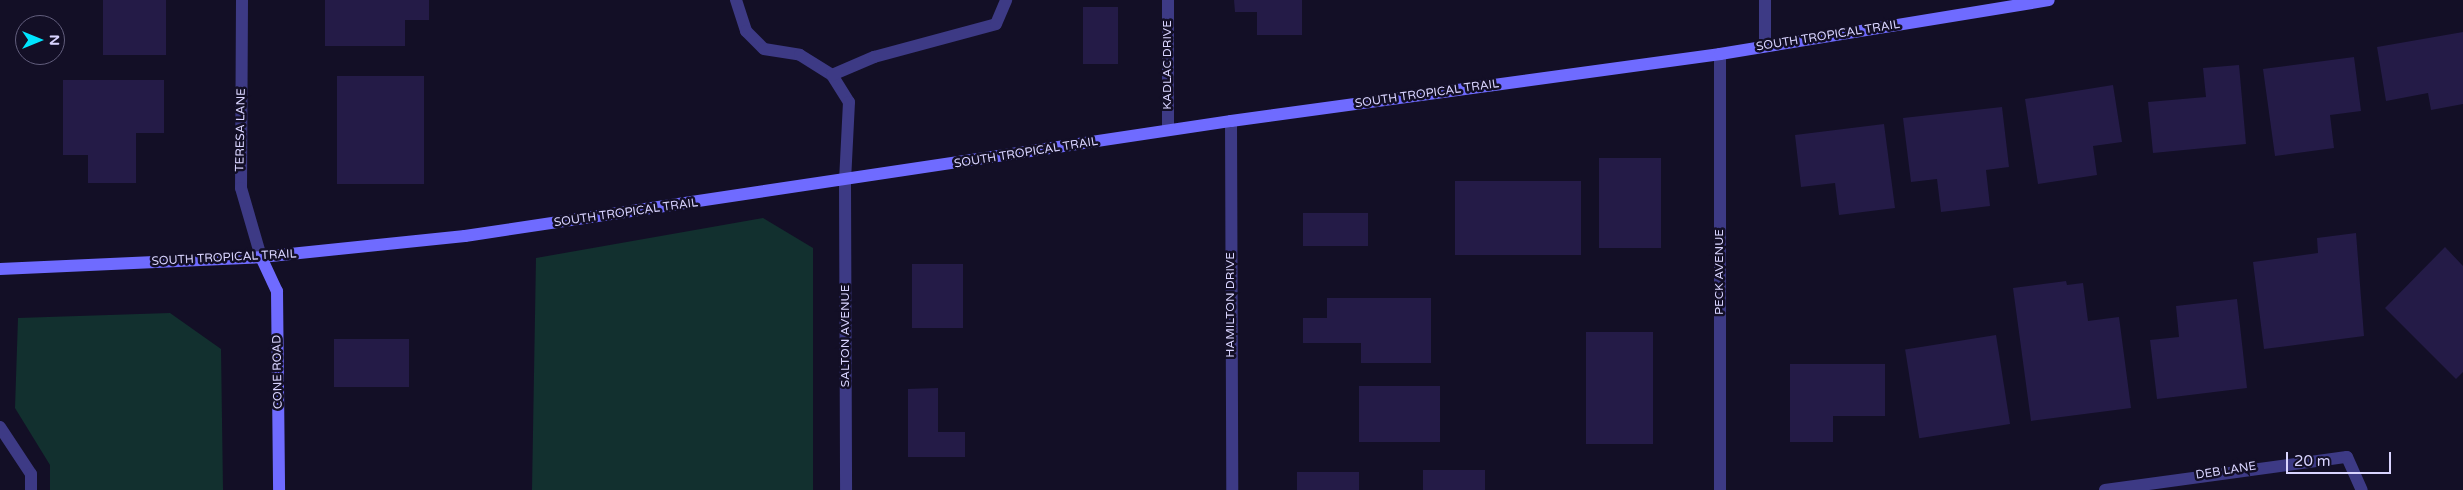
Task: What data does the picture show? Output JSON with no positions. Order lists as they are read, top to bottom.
{
  "streets": {
    "street": [
      "SOUTH TROPICAL TRAIL",
      "KADLAC DRIVE",
      "TERESA LANE",
      "PECK AVENUE",
      "HAMILTON DRIVE",
      "SALTON AVENUE",
      "CONE ROAD",
      "DEB LANE"
    ]
  },
  "crossings": [
    ["SOUTH TROPICAL TRAIL", "KADLAC DRIVE"],
    ["SOUTH TROPICAL TRAIL", "TERESA LANE"],
    ["SOUTH TROPICAL TRAIL", "PECK AVENUE"],
    ["SOUTH TROPICAL TRAIL", "HAMILTON DRIVE"],
    ["SOUTH TROPICAL TRAIL", "SALTON AVENUE"],
    ["SOUTH TROPICAL TRAIL", "CONE ROAD"],
    ["TERESA LANE", "CONE ROAD"]
  ],
  "scale_bar": "20 m",
  "north": "right"
}
